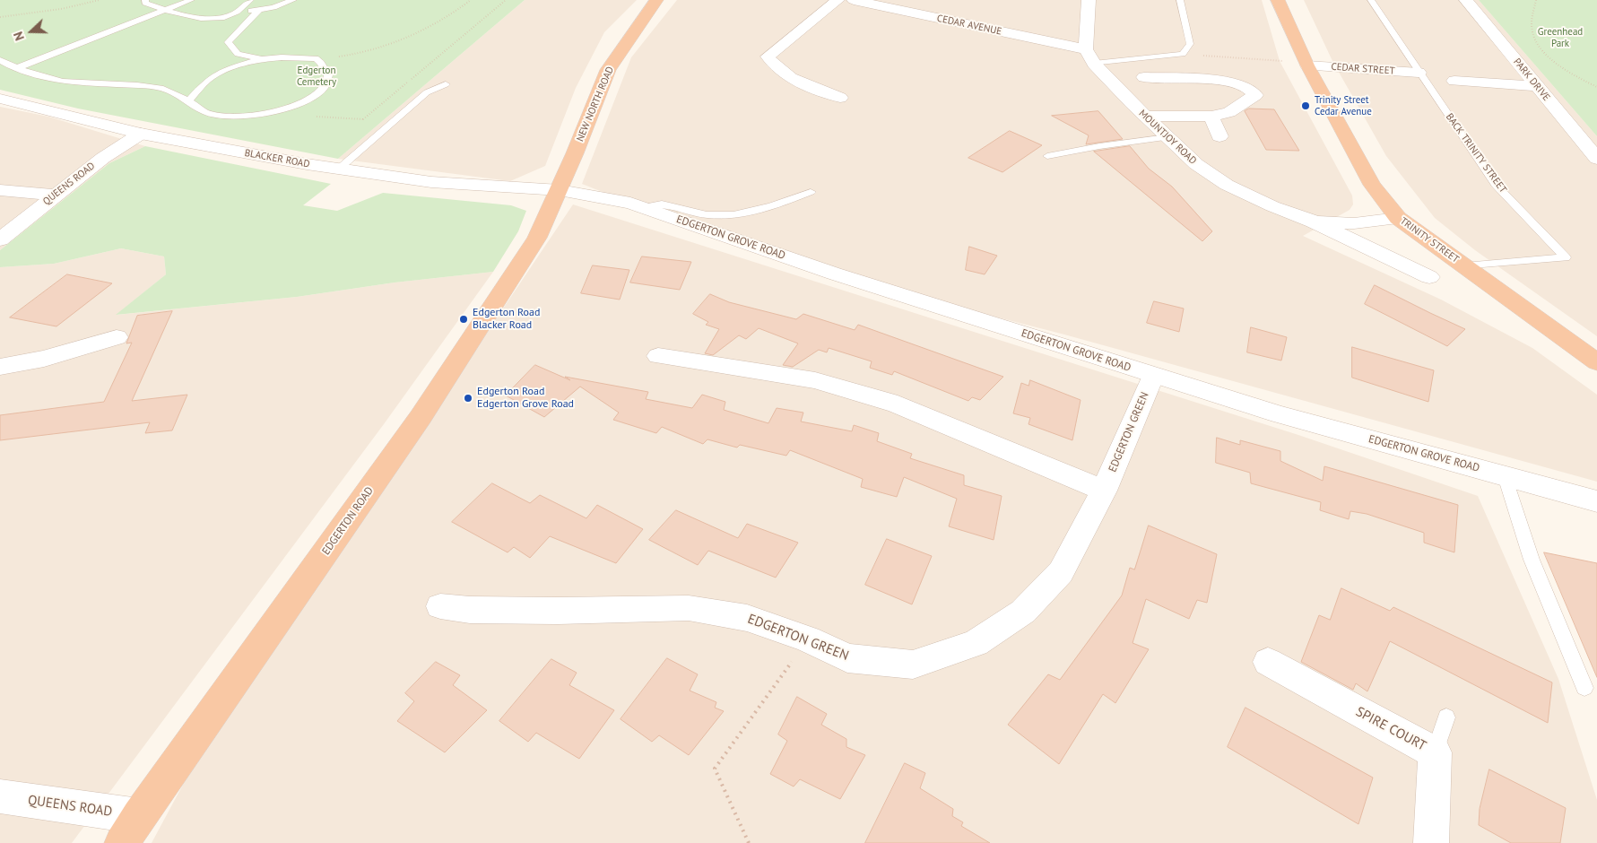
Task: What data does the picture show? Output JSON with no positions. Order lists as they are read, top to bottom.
{
  "streets": {
    "highway": ["NEW NORTH ROAD", "TRINITY STREET", "EDGERTON ROAD"],
    "street": [
      "CEDAR AVENUE",
      "CEDAR STREET",
      "PARK DRIVE",
      "MOUNTJOY ROAD",
      "BLACKER ROAD",
      "QUEENS ROAD",
      "EDGERTON GROVE ROAD",
      "EDGERTON GREEN",
      "SPIRE COURT"
    ],
    "lane": ["BACK TRINITY STREET"]
  },
  "crossings": [
    ["CEDAR AVENUE", "MOUNTJOY ROAD"],
    ["CEDAR STREET", "BACK TRINITY STREET"],
    ["CEDAR STREET", "TRINITY STREET"],
    ["NEW NORTH ROAD", "BLACKER ROAD"],
    ["NEW NORTH ROAD", "EDGERTON GROVE ROAD"],
    ["NEW NORTH ROAD", "EDGERTON ROAD"],
    ["MOUNTJOY ROAD", "TRINITY STREET"],
    ["BACK TRINITY STREET", "TRINITY STREET"],
    ["BLACKER ROAD", "QUEENS ROAD"],
    ["BLACKER ROAD", "EDGERTON GROVE ROAD"],
    ["BLACKER ROAD", "EDGERTON ROAD"],
    ["QUEENS ROAD", "EDGERTON ROAD"],
    ["EDGERTON GROVE ROAD", "EDGERTON GREEN"],
    ["EDGERTON GROVE ROAD", "EDGERTON ROAD"]
  ],
  "parks": ["Greenhead Park", "Edgerton Cemetery"],
  "places": ["Trinity Street Cedar Avenue", "Edgerton Road Blacker Road", "Edgerton Road Edgerton Grove Road"],
  "north": "left"
}
